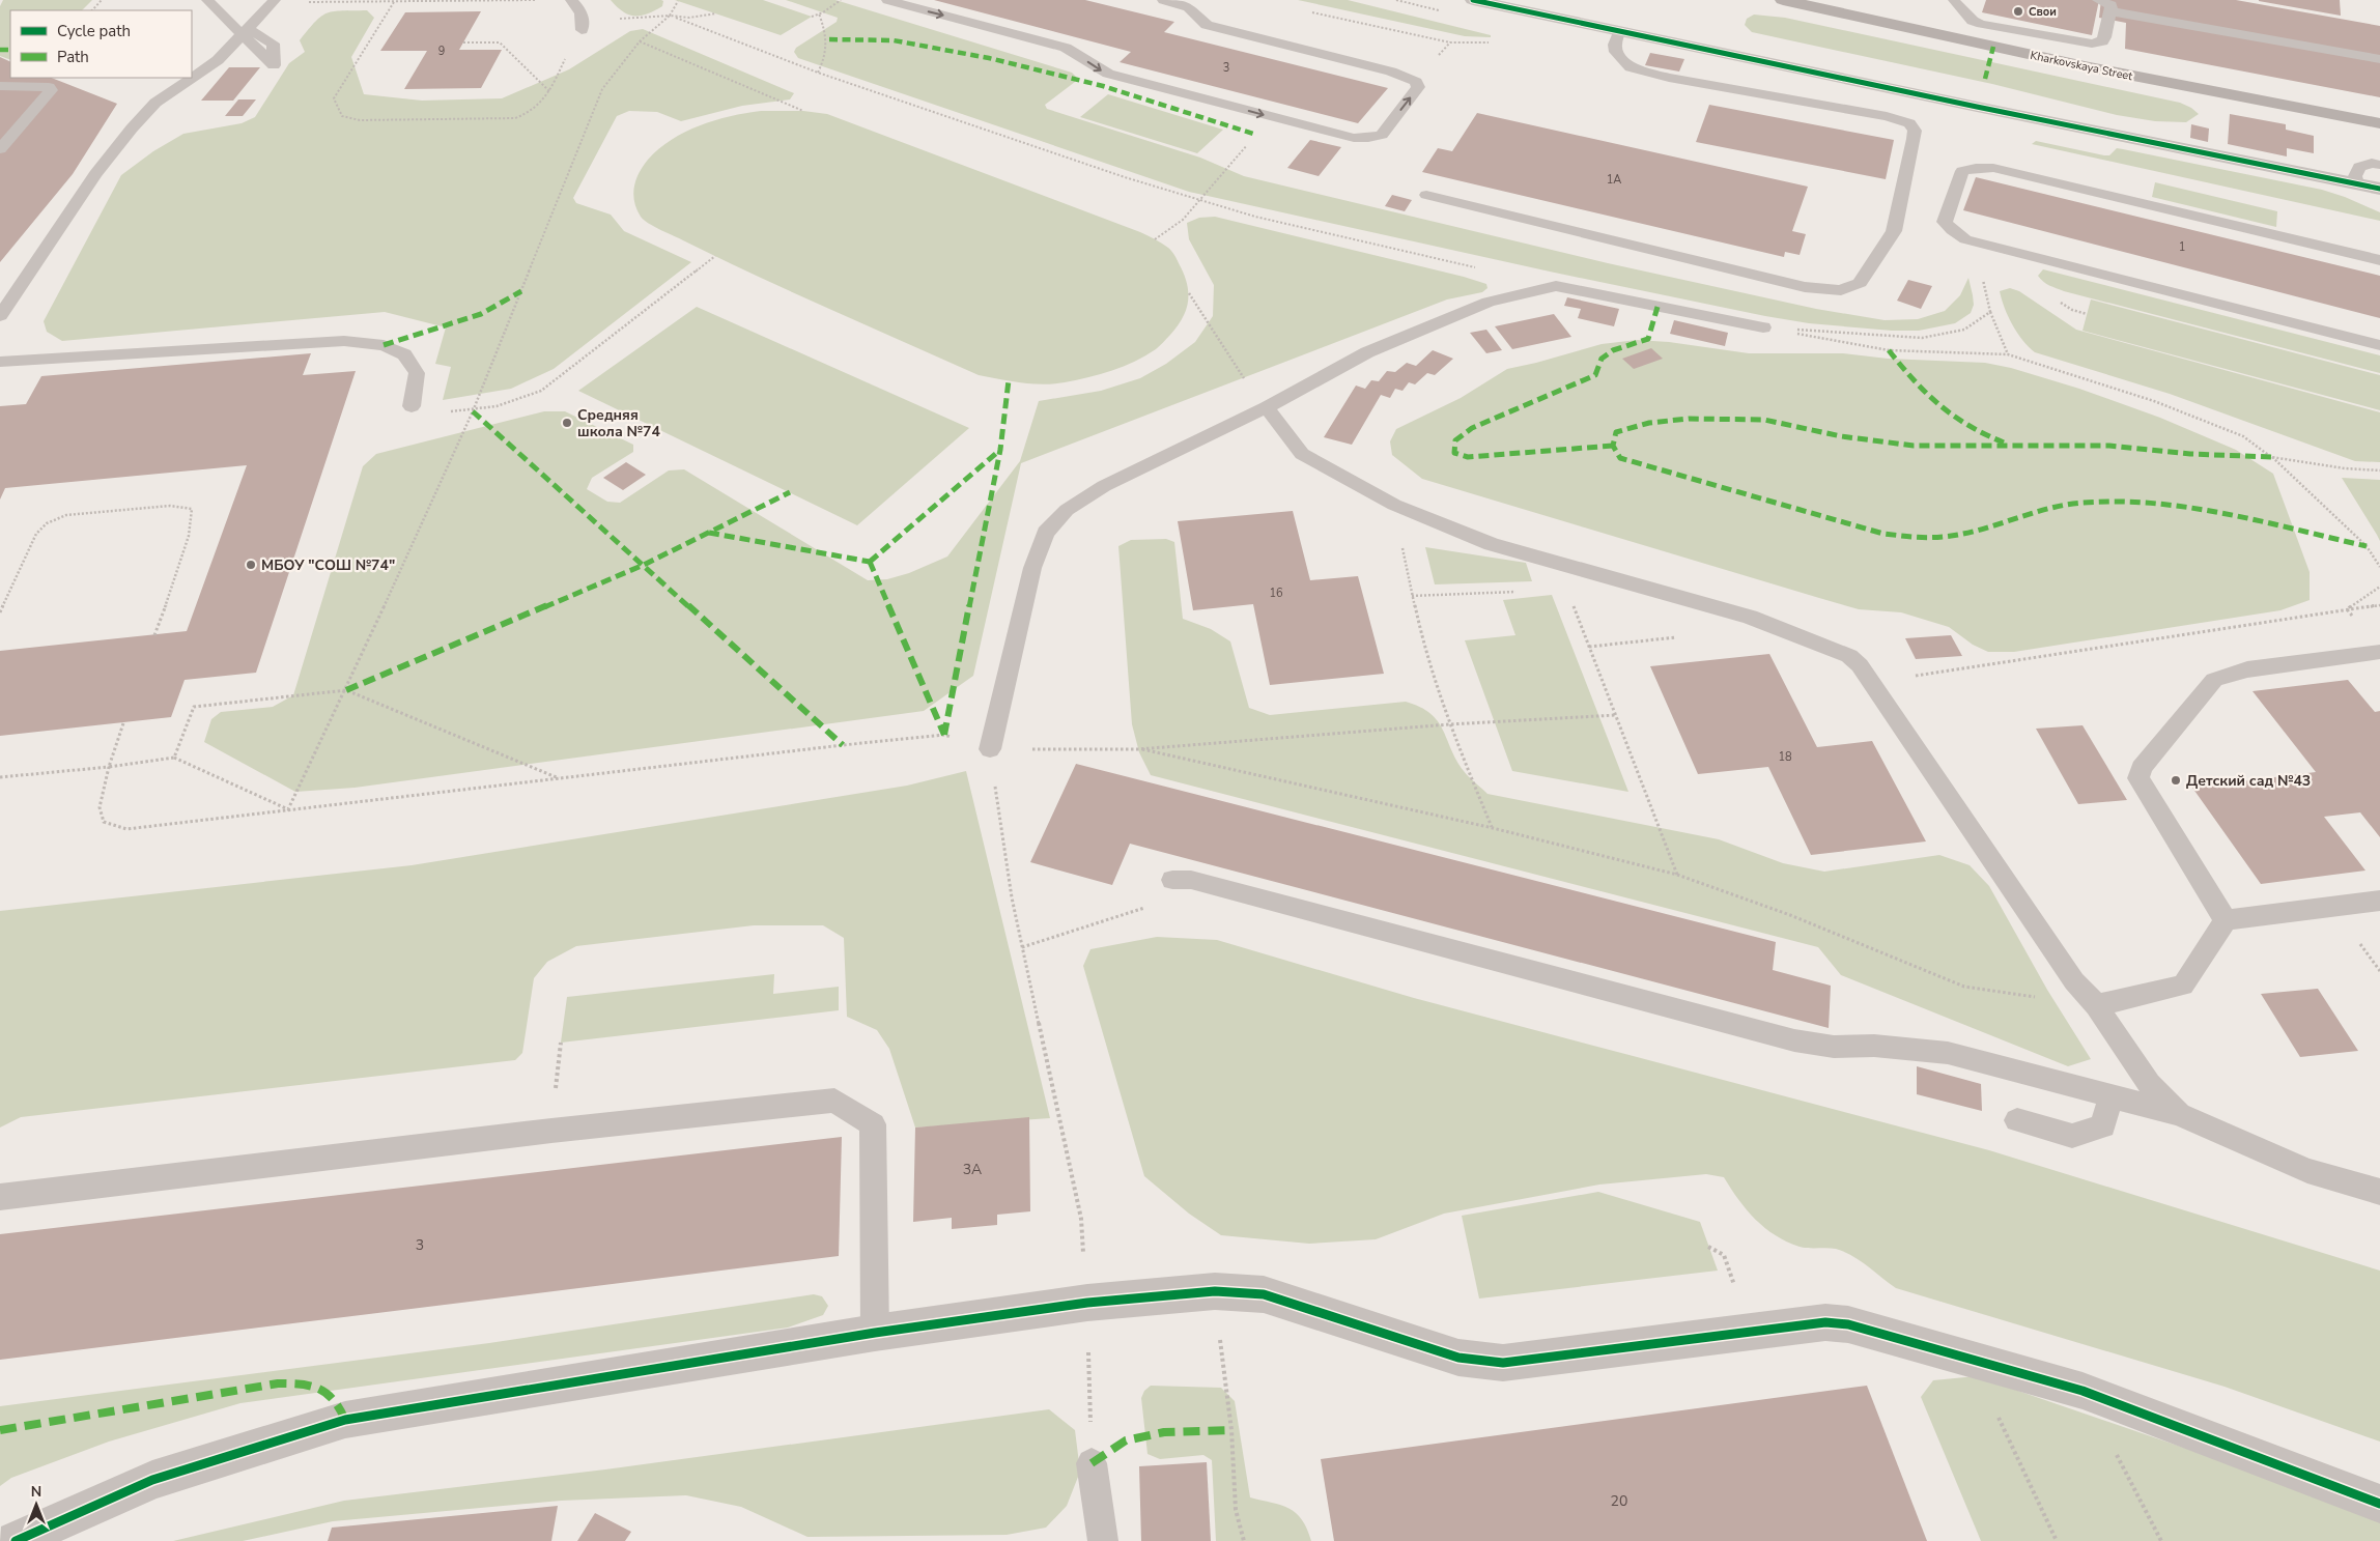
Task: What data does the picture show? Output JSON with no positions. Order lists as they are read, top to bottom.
{
  "streets": {
    "main road": ["Kharkovskaya Street"]
  },
  "places": [
    "Свои",
    "Средняя школа №74",
    "МБОУ \"СОШ №74\"",
    "Детский сад №43"
  ],
  "house_numbers": [
    "9",
    "3",
    "1А",
    "1",
    "16",
    "18",
    "3А",
    "3",
    "20"
  ],
  "legend": ["Cycle path", "Path"],
  "north": "top"
}
